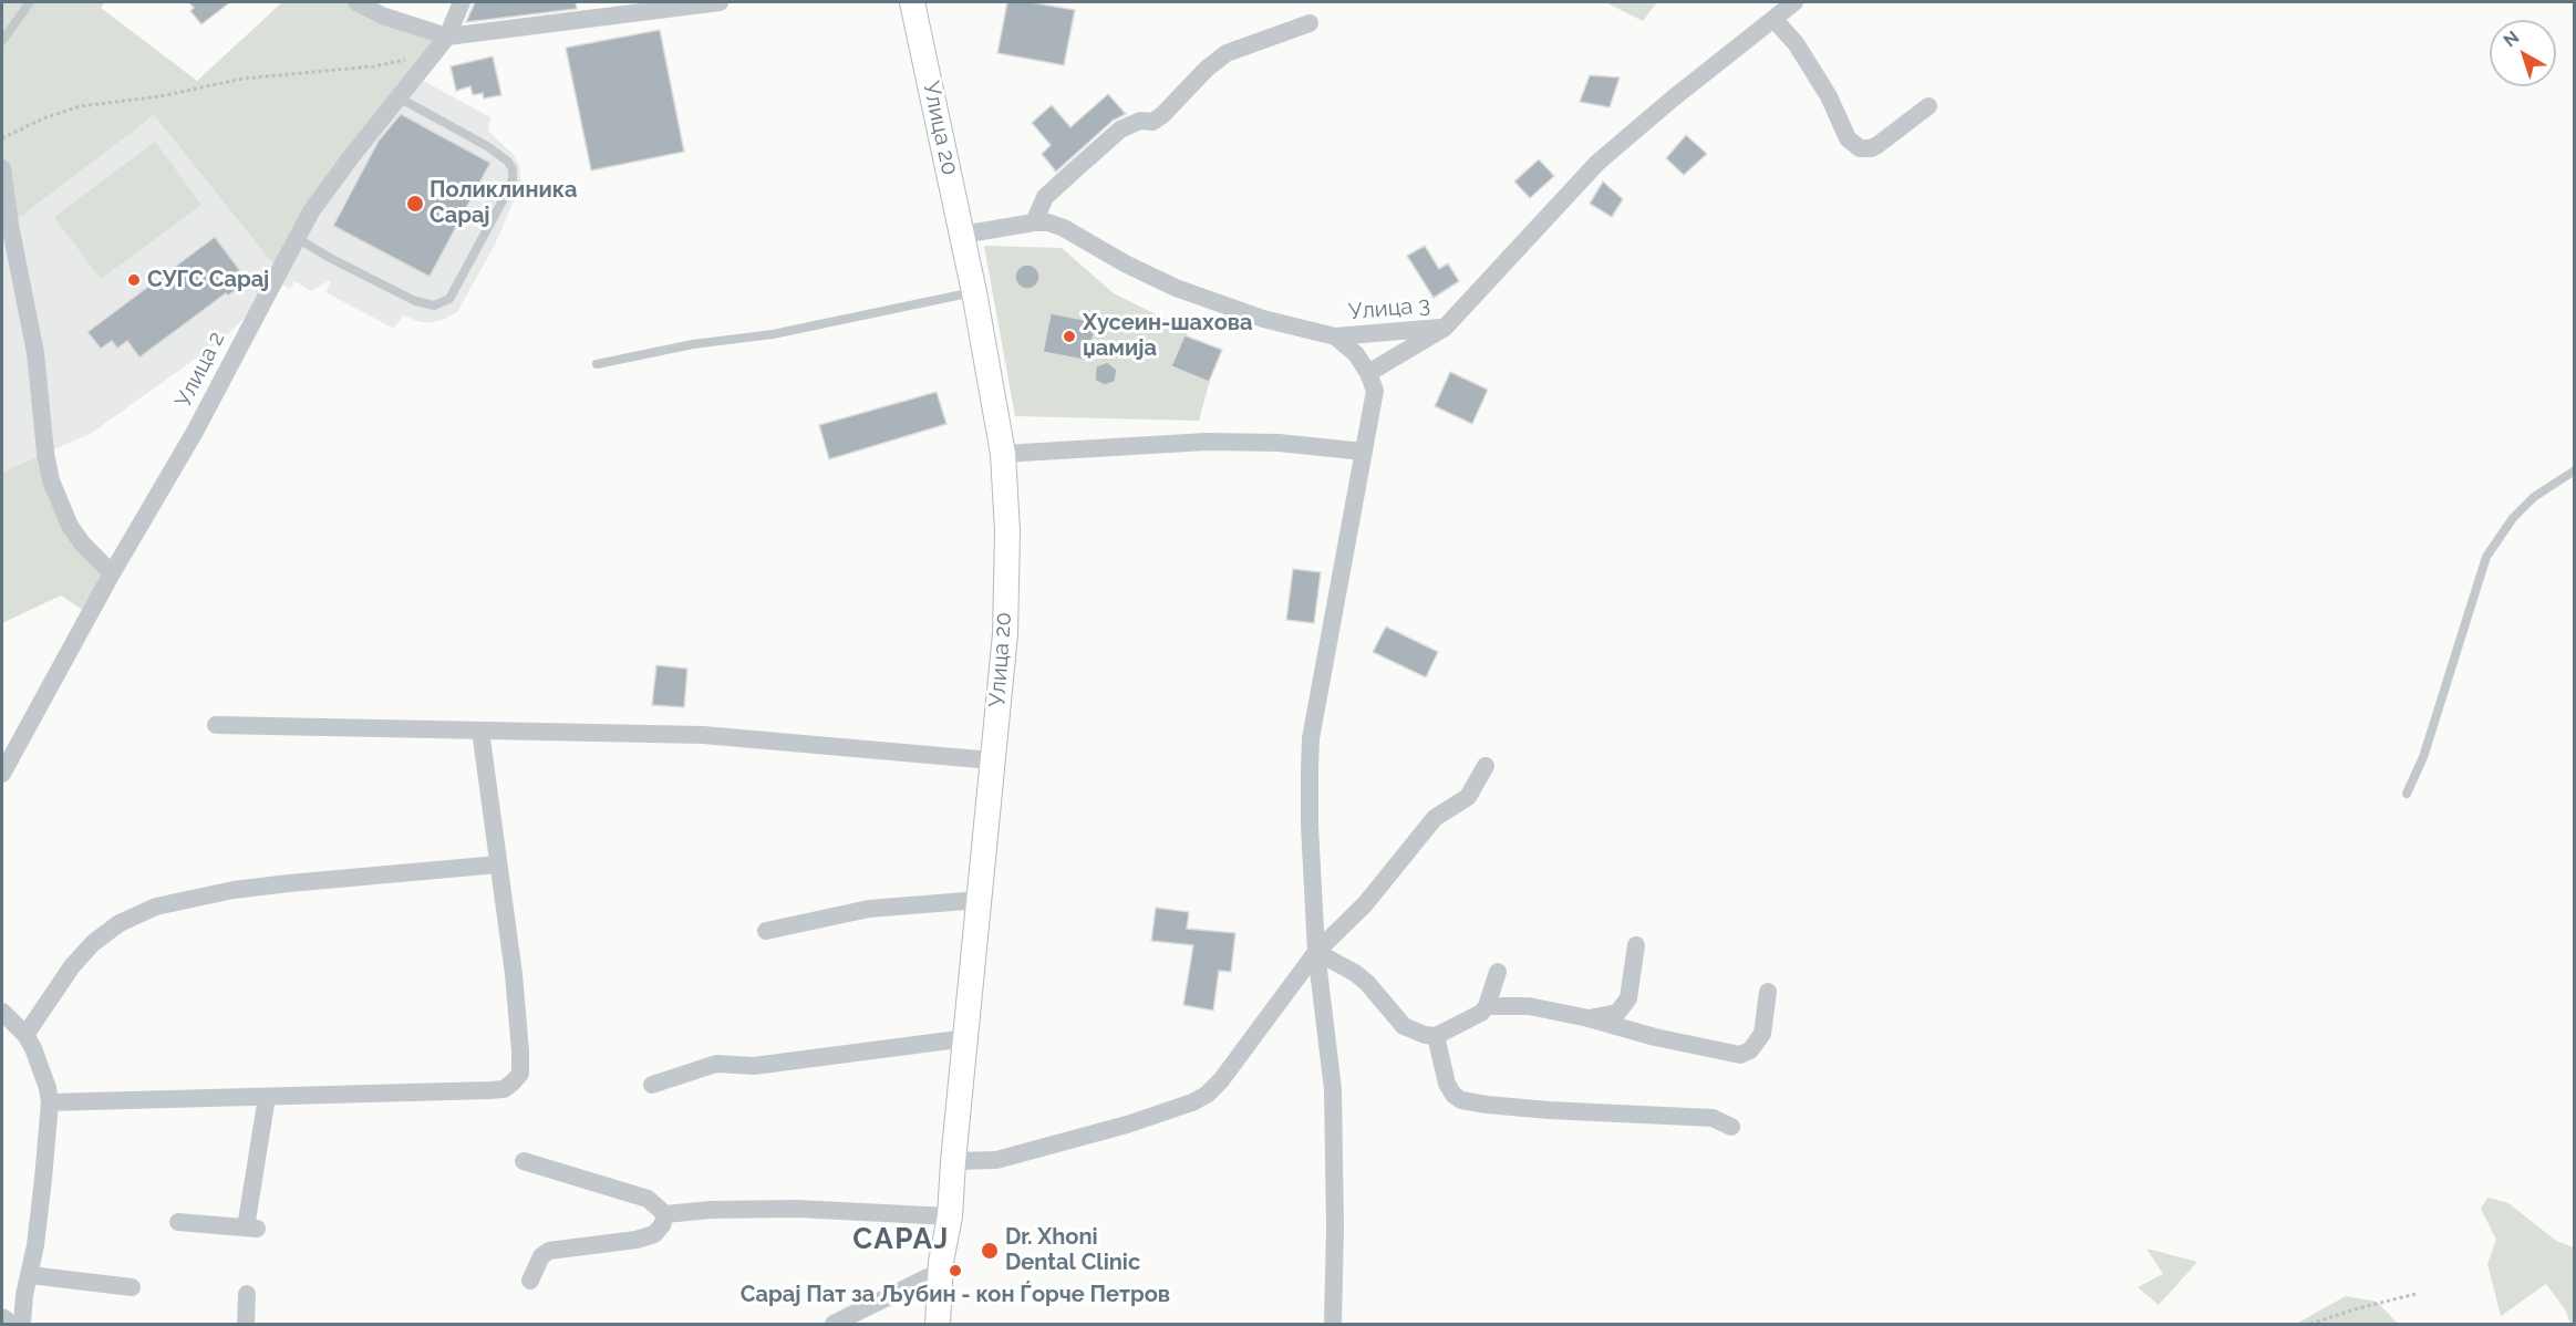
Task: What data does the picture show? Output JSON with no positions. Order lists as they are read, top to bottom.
{
  "streets": {
    "street": ["Улица 20", "Улица 3", "Улица 2"]
  },
  "crossings": [
    ["Улица 20", "Улица 3"]
  ],
  "districts": ["САРАЈ"],
  "places": [
    "Поликлиника Сарај",
    "СУГС Сарај",
    "Хусеин-шахова џамија",
    "Dr. Xhoni Dental Clinic",
    "Сарај Пат за Љубин - кон Ѓорче Петров"
  ],
  "north": "top left"
}
